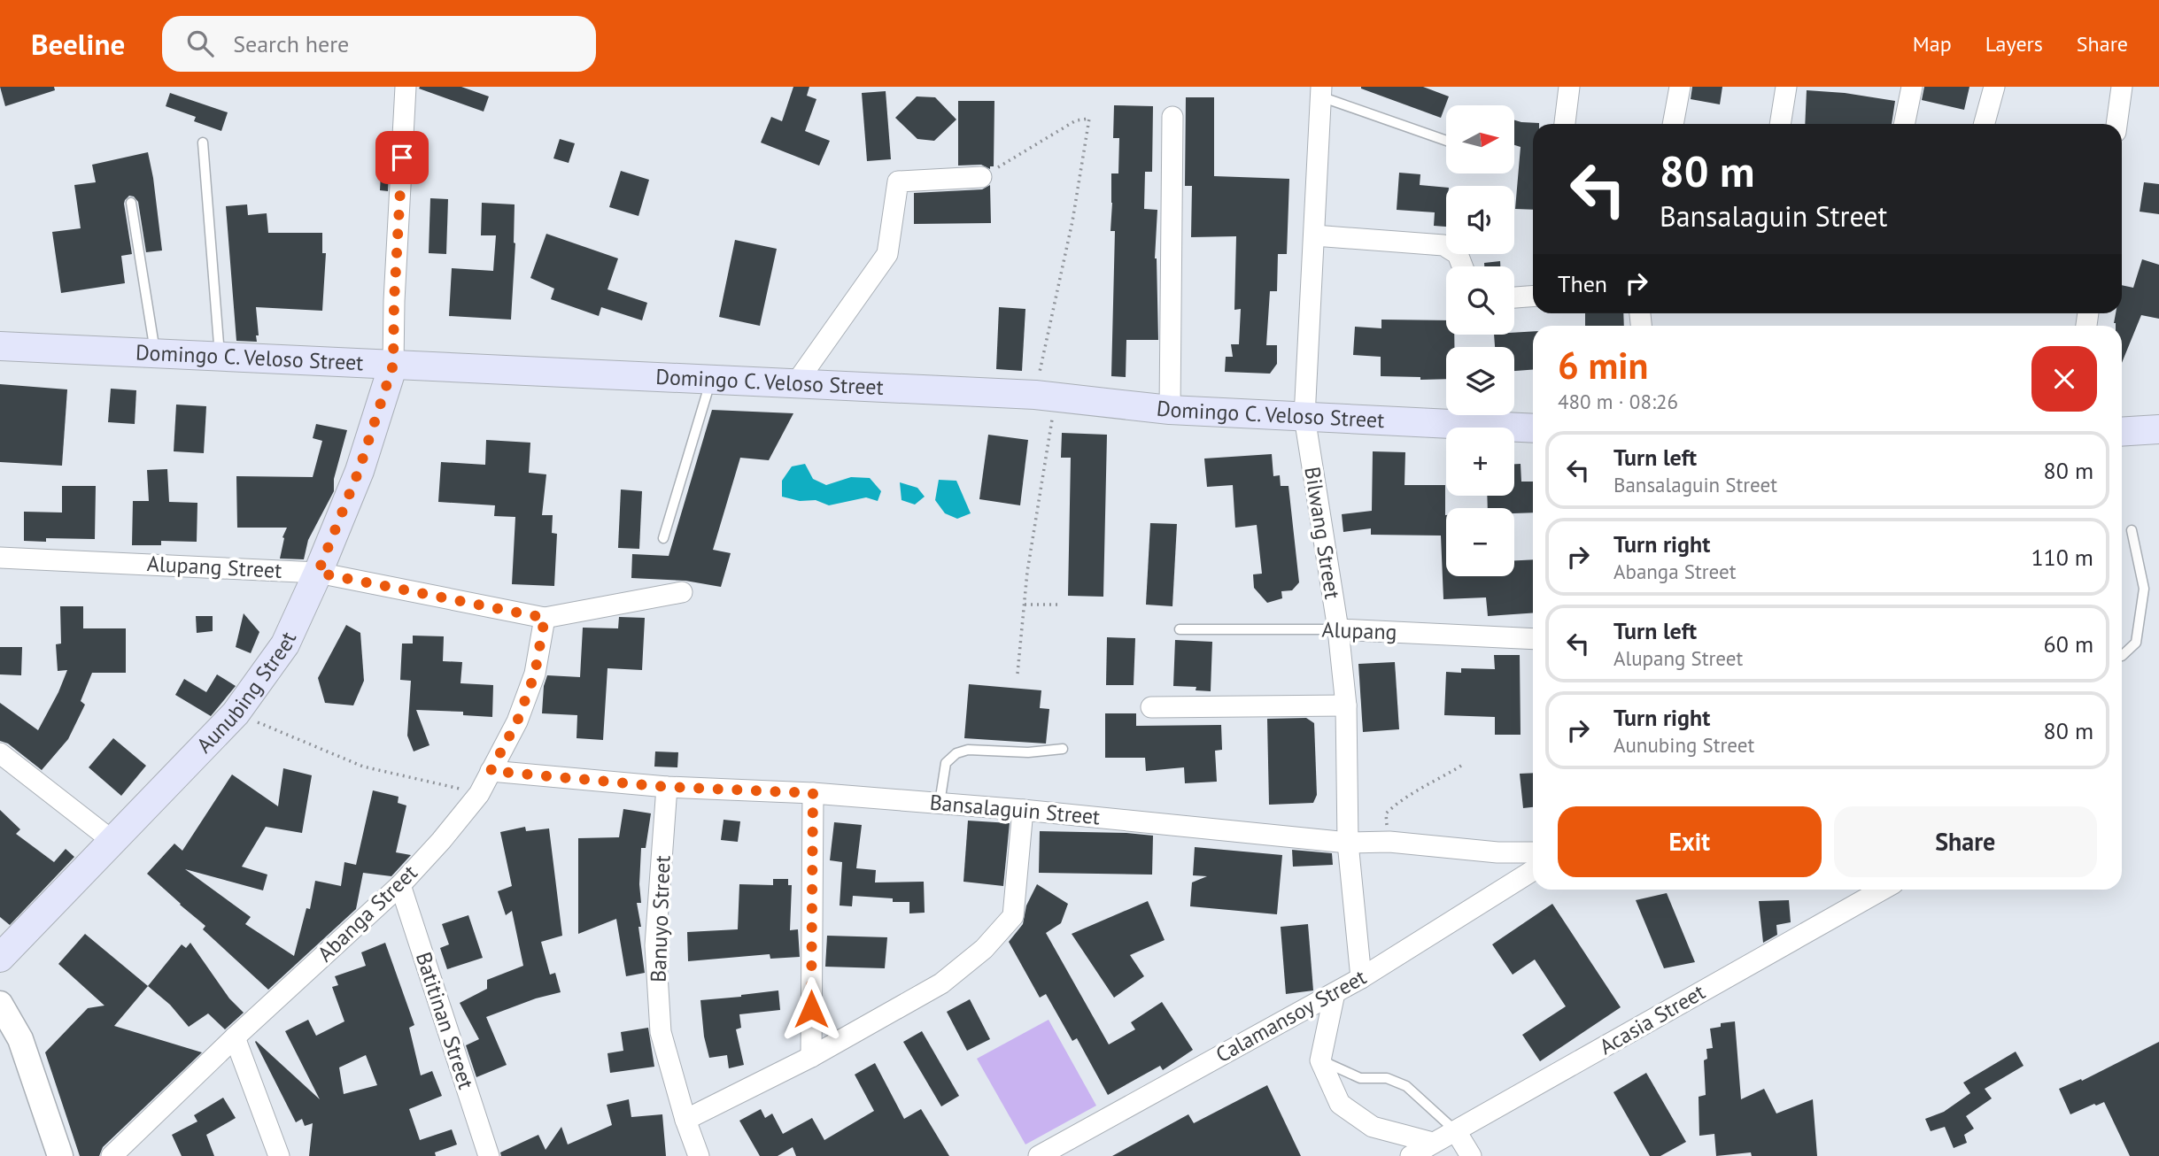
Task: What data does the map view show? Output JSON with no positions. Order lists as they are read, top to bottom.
{
  "streets": {
    "main road": ["Domingo C. Veloso Street", "Aunubing Street"],
    "street": [
      "Bilwang Street",
      "Alupang Street",
      "Alupang",
      "Bansalaguin Street",
      "Abanga Street",
      "Banuyo Street",
      "Calamansoy Street",
      "Acasia Street",
      "Batitinan Street"
    ]
  },
  "crossings": [
    ["Domingo C. Veloso Street", "Bilwang Street"],
    ["Domingo C. Veloso Street", "Aunubing Street"],
    ["Bilwang Street", "Alupang"],
    ["Bilwang Street", "Bansalaguin Street"],
    ["Bilwang Street", "Calamansoy Street"],
    ["Alupang Street", "Aunubing Street"],
    ["Alupang Street", "Abanga Street"],
    ["Bansalaguin Street", "Abanga Street"],
    ["Bansalaguin Street", "Banuyo Street"],
    ["Abanga Street", "Batitinan Street"]
  ],
  "north": "right",
  "page": {
    "header": "Beeline",
    "search": "Search here",
    "nav": ["Map", "Layers", "Share"],
    "map_buttons": ["+", "−"],
    "turn": ["80 m", "Bansalaguin Street"],
    "then": "Then",
    "heading": ["6 min", "480 m · 08:26"],
    "list": [
      {
        "name": "Turn left",
        "note": "Bansalaguin Street",
        "value": "80 m"
      },
      {
        "name": "Turn right",
        "note": "Abanga Street",
        "value": "110 m"
      },
      {
        "name": "Turn left",
        "note": "Alupang Street",
        "value": "60 m"
      },
      {
        "name": "Turn right",
        "note": "Aunubing Street",
        "value": "80 m"
      }
    ],
    "buttons": ["Exit", "Share"]
  }
}
